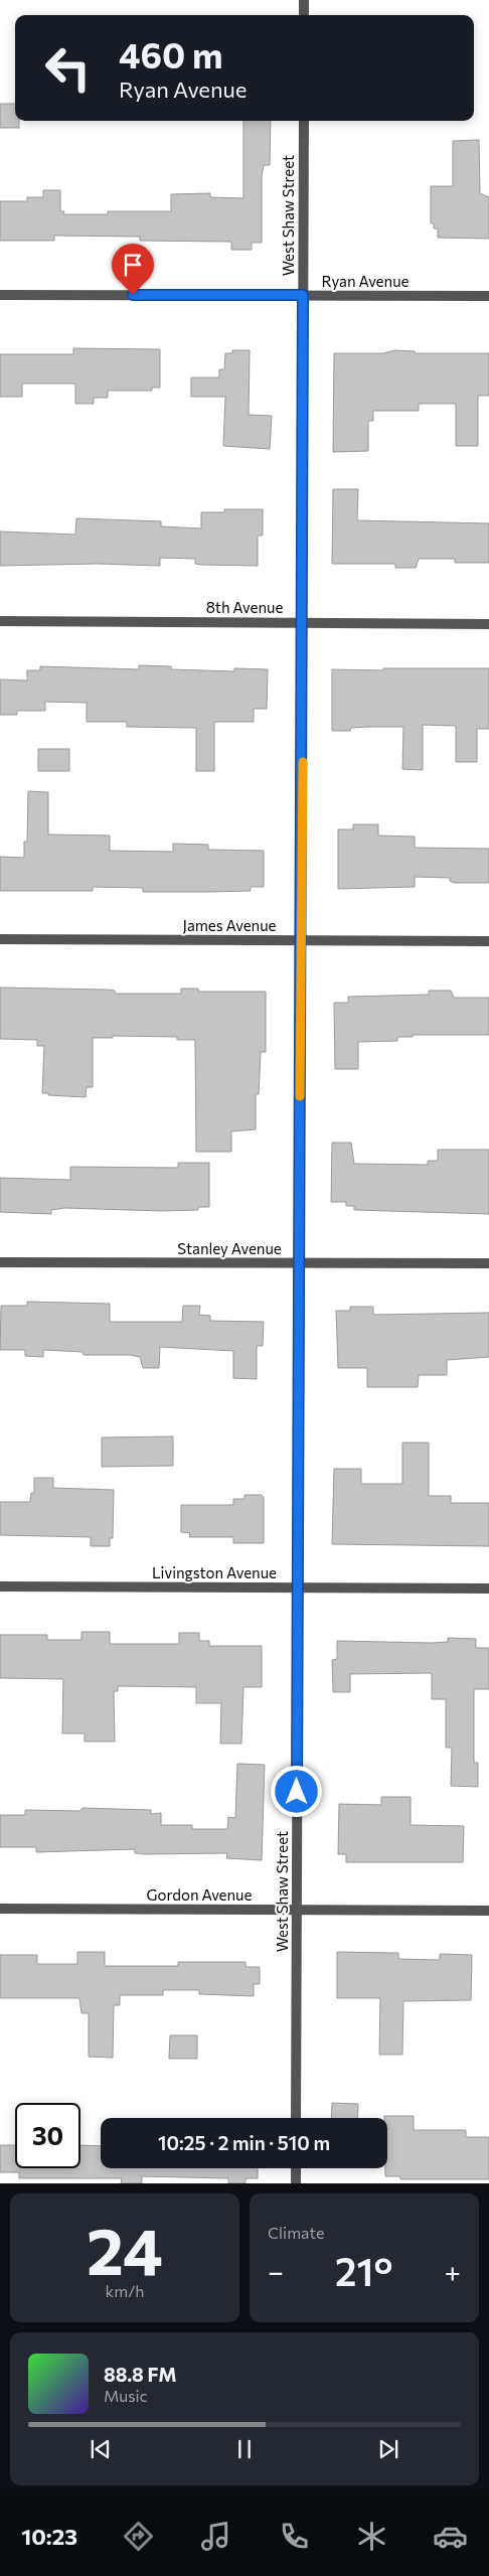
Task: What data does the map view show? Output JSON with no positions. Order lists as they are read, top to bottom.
{
  "streets": {
    "street": [
      "West Shaw Street",
      "Ryan Avenue",
      "8th Avenue",
      "James Avenue",
      "Stanley Avenue",
      "Livingston Avenue",
      "Gordon Avenue"
    ]
  },
  "crossings": [
    ["West Shaw Street", "Ryan Avenue"],
    ["West Shaw Street", "8th Avenue"],
    ["West Shaw Street", "James Avenue"],
    ["West Shaw Street", "Stanley Avenue"],
    ["West Shaw Street", "Livingston Avenue"],
    ["West Shaw Street", "Gordon Avenue"]
  ],
  "page": {
    "turn": ["460 m", "Ryan Avenue"],
    "limit": "30",
    "trip": "10:25 · 2 min · 510 m",
    "tile": [
      ["24", "km/h"],
      "Climate"
    ],
    "heat": ["−", "21°", "+"],
    "song": ["88.8 FM", "Music"],
    "tabs": "10:23"
  }
}
